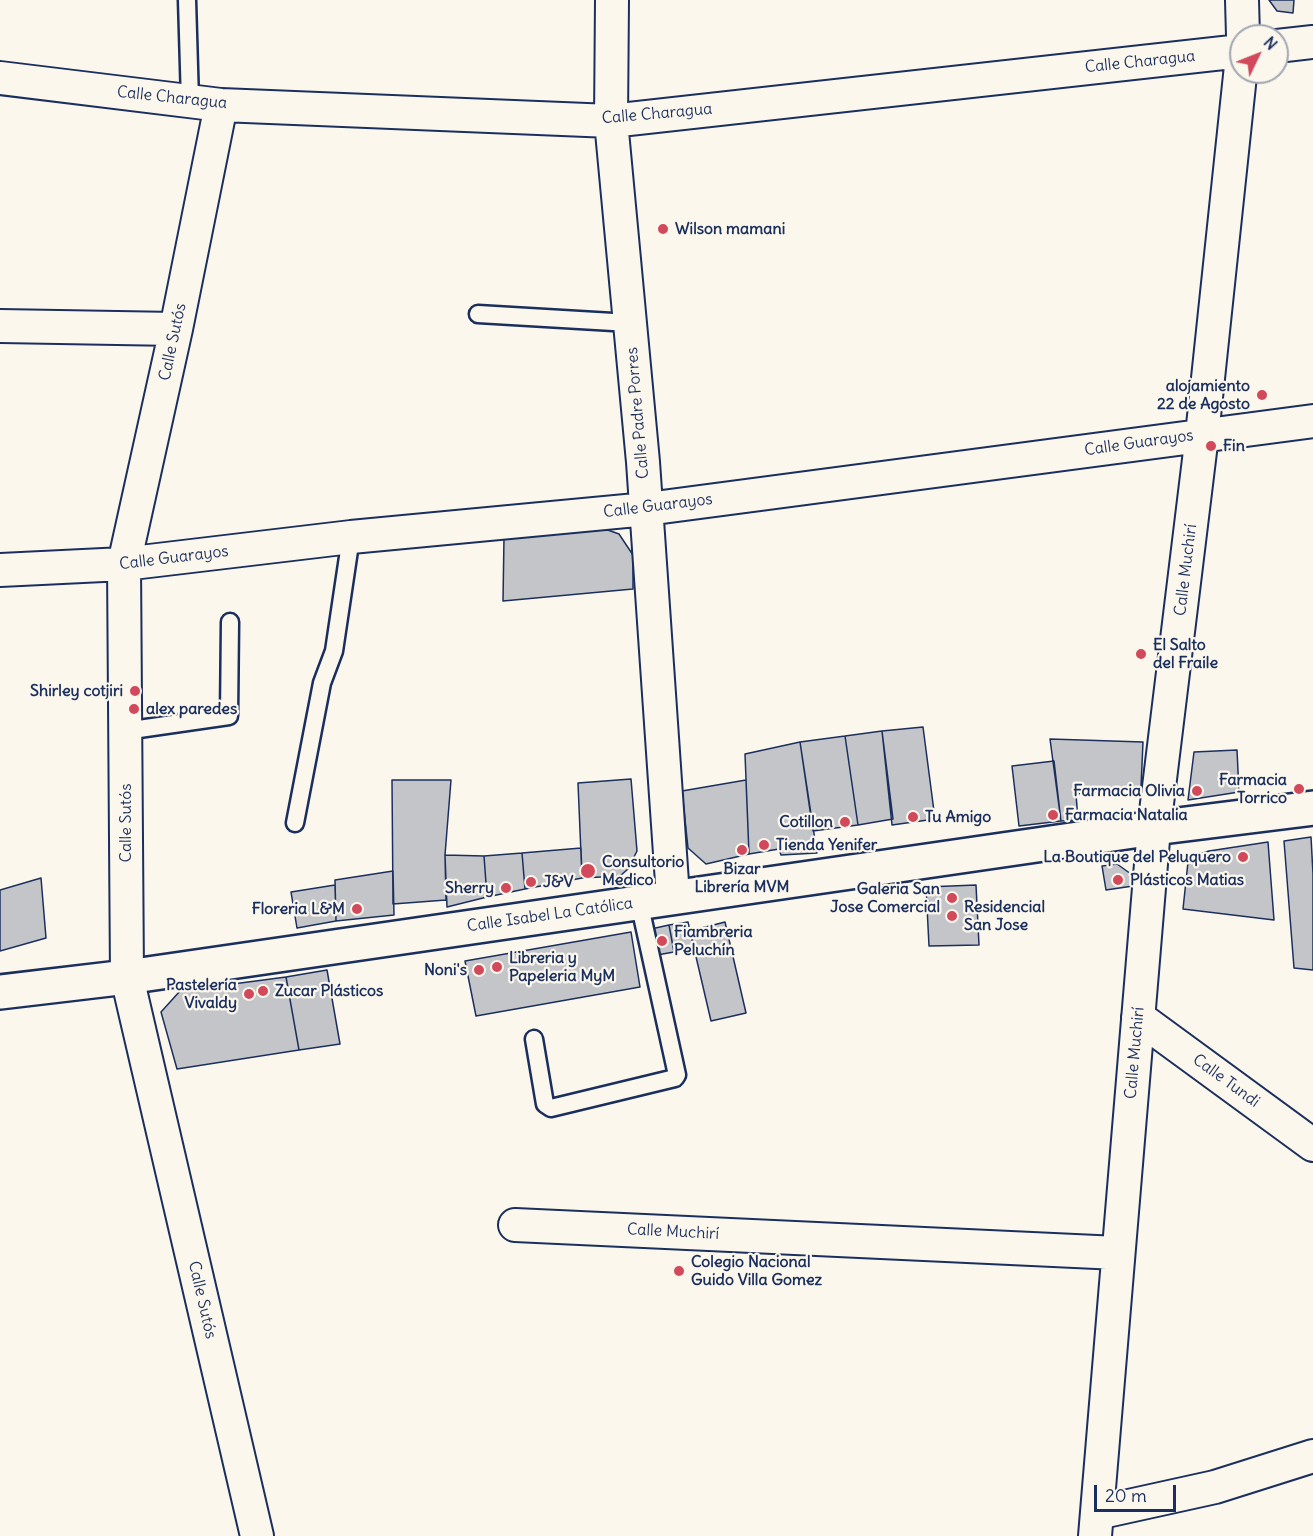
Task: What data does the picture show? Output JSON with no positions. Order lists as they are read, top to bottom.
{
  "streets": {
    "street": [
      "Calle Charagua",
      "Calle Sutós",
      "Calle Padre Porres",
      "Calle Guarayos",
      "Calle Muchirí",
      "Calle Isabel La Católica",
      "Calle Tundi"
    ]
  },
  "crossings": [
    ["Calle Charagua", "Calle Sutós"],
    ["Calle Charagua", "Calle Padre Porres"],
    ["Calle Sutós", "Calle Guarayos"],
    ["Calle Sutós", "Calle Isabel La Católica"],
    ["Calle Padre Porres", "Calle Guarayos"],
    ["Calle Padre Porres", "Calle Isabel La Católica"],
    ["Calle Guarayos", "Calle Muchirí"],
    ["Calle Muchirí", "Calle Isabel La Católica"],
    ["Calle Muchirí", "Calle Tundi"]
  ],
  "places": [
    "Wilson mamani",
    "alojamiento 22 de Agosto",
    "Fin",
    "El Salto del Fraile",
    "Shirley cotjiri",
    "alex paredes",
    "Farmacia Torrico",
    "Farmacia Olivia",
    "Farmacia Natalia",
    "Tu Amigo",
    "Cotillon",
    "Tienda Yenifer",
    "Bizar Librería MVM",
    "La Boutique del Peluquero",
    "Consultorio Medico",
    "Plásticos Matias",
    "J&V",
    "Sherry",
    "Galeria San Jose Comercial",
    "Floreria L&M",
    "Residencial San Jose",
    "Fiambreria Peluchín",
    "Libreria y Papeleria MyM",
    "Noni's",
    "Zucar Plásticos",
    "Pastelería Vivaldy",
    "Colegio Nacional Guido Villa Gomez"
  ],
  "scale_bar": "20 m",
  "north": "top right"
}
